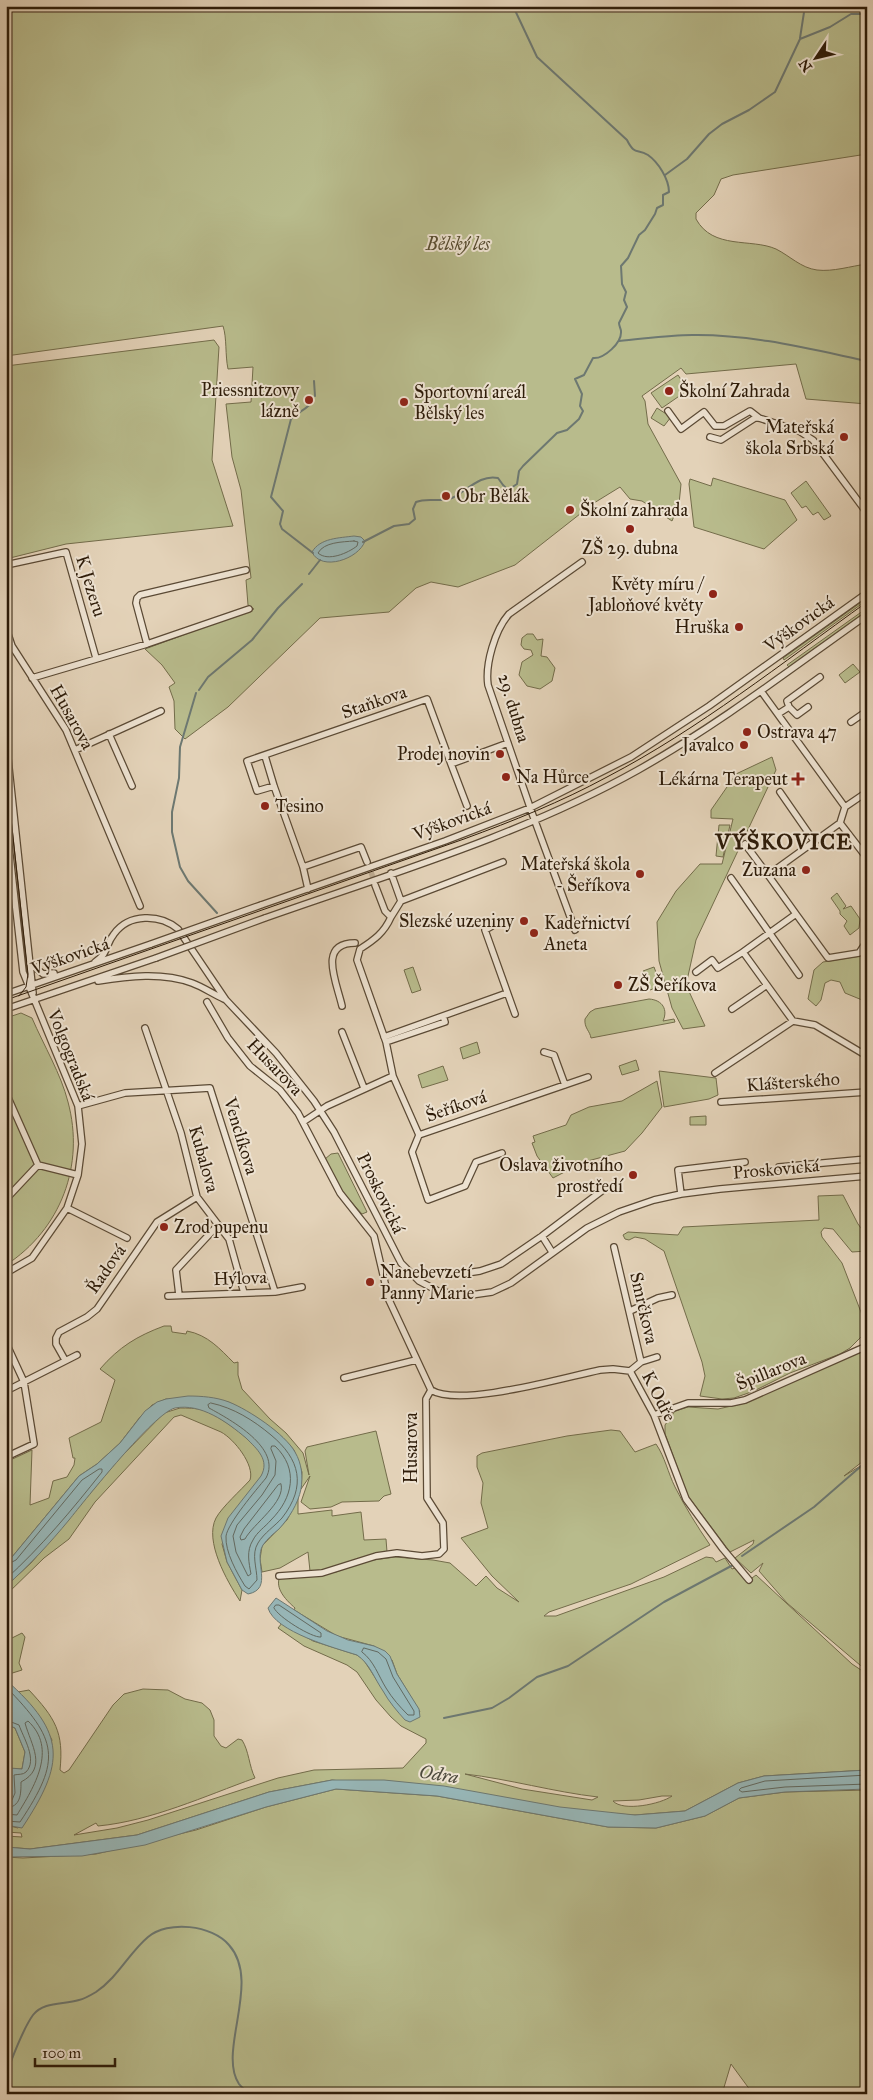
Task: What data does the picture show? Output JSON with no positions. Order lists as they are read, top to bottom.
{
  "streets": {
    "street": [
      "K Jezeru",
      "Výškovická",
      "Staňkova",
      "29. dubna",
      "Husarova",
      "Volgogradská",
      "Klášterského",
      "Šeříková",
      "Venclíkova",
      "Kubalova",
      "Proskovická",
      "Řadová",
      "Hýlova",
      "Smrčkova",
      "Špillarova",
      "K Odře"
    ]
  },
  "crossings": [
    ["Výškovická", "29. dubna"],
    ["Výškovická", "Volgogradská"],
    ["Husarova", "K Odře"],
    ["Volgogradská", "Venclíkova"],
    ["Venclíkova", "Kubalova"],
    ["Venclíkova", "Hýlova"],
    ["Kubalova", "Řadová"],
    ["Kubalova", "Hýlova"],
    ["Smrčkova", "K Odře"],
    ["Špillarova", "K Odře"]
  ],
  "districts": ["VÝŠKOVICE"],
  "water": ["Odra"],
  "parks": ["Bělský les"],
  "places": {
    "other": [
      "Školní Zahrada",
      "Priessnitzovy lázně",
      "Sportovní areál Bělský les",
      "Mateřská škola Srbská",
      "Obr Bělák",
      "Školní zahrada",
      "ZŠ 29. dubna",
      "Květy míru / Jabloňové květy",
      "Hruška",
      "Ostrava 47",
      "Javalco",
      "Prodej novin",
      "Na Hůrce",
      "Tesino",
      "Zuzana",
      "Mateřská škola - Šeříkova",
      "Slezské uzeniny",
      "Kadeřnictví Aneta",
      "ZŠ Šeříkova",
      "Oslava životního prostředí",
      "Zrod pupenu",
      "Nanebevzetí Panny Marie"
    ],
    "health": ["Lékárna Terapeut"]
  },
  "scale_bar": "100 m",
  "north": "bottom left"
}
